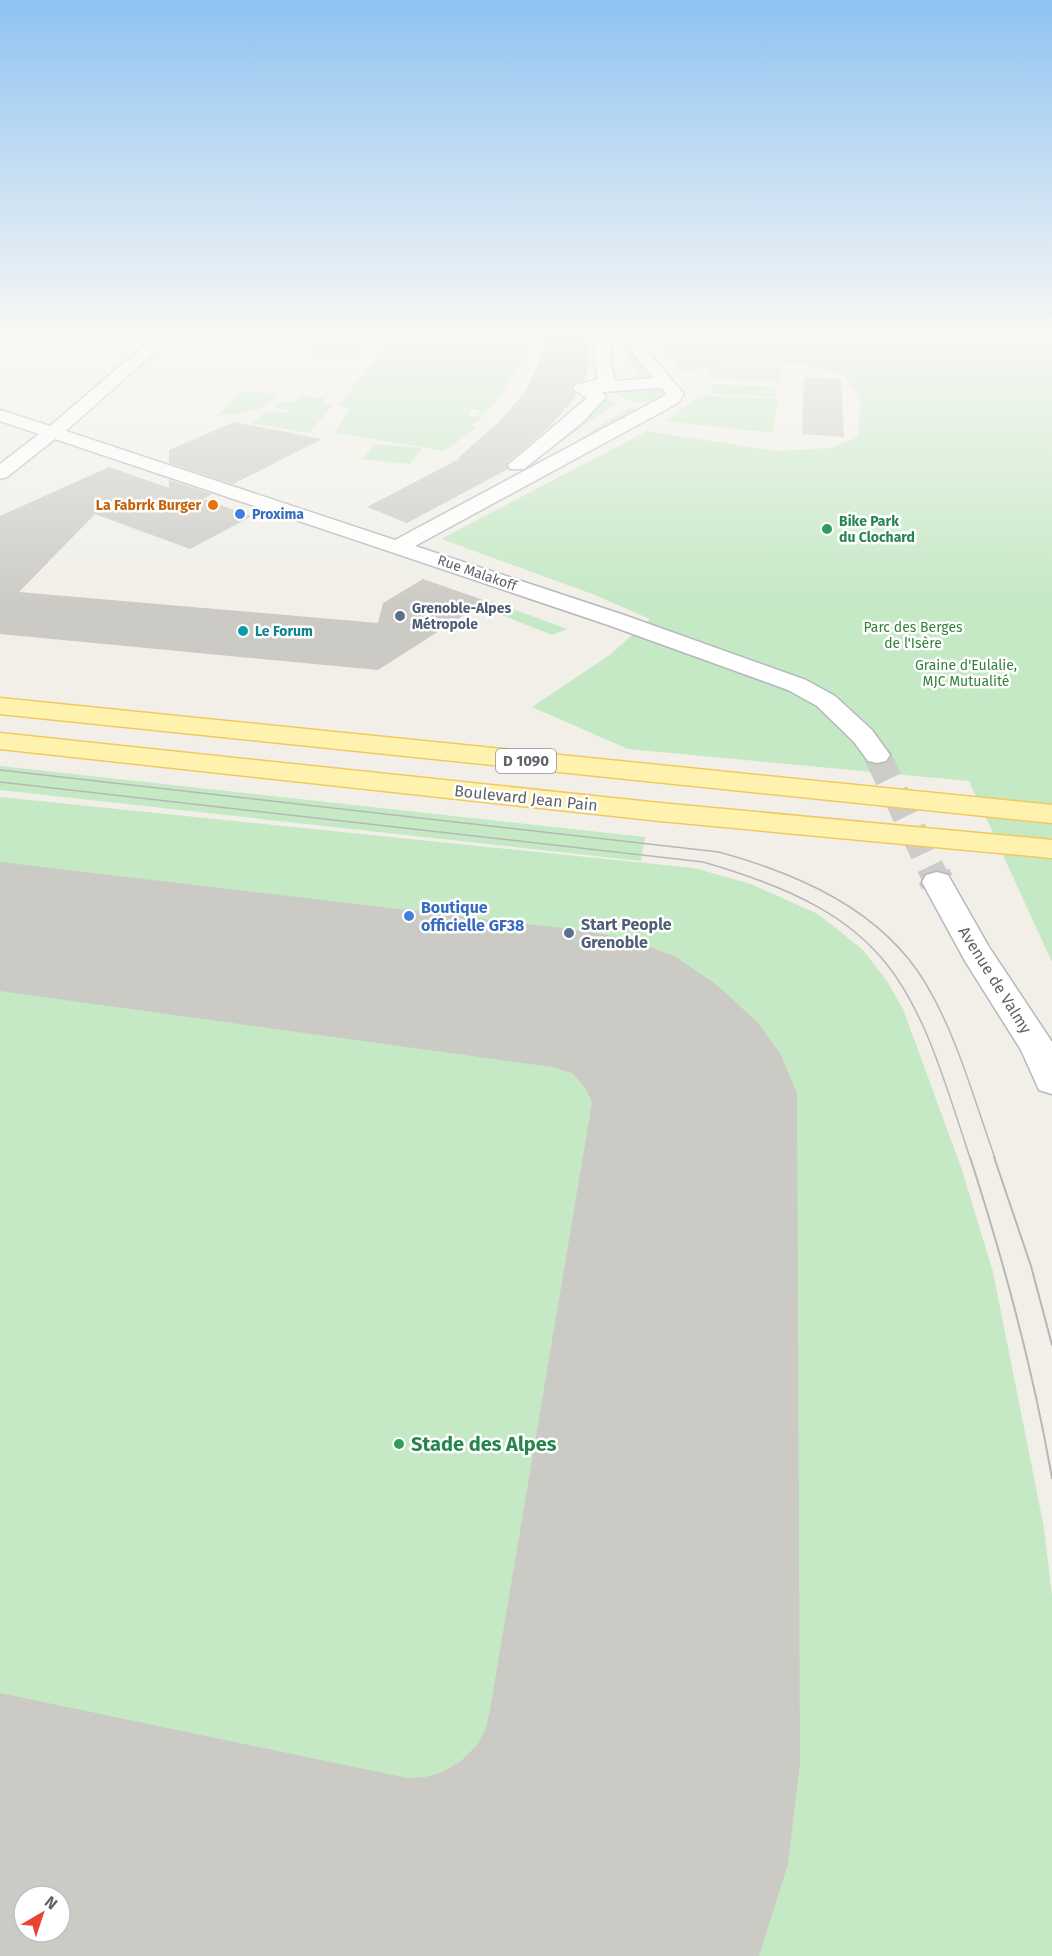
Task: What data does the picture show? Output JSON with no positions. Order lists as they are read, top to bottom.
{
  "streets": {
    "main road": ["D 1090", "Boulevard Jean Pain"],
    "street": ["Rue Malakoff", "Avenue de Valmy"]
  },
  "parks": ["Parc des Berges de l'Isère", "Graine d'Eulalie, MJC Mutualité"],
  "places": [
    "La Fabrrk Burger",
    "Proxima",
    "Bike Park du Clochard",
    "Grenoble-Alpes Métropole",
    "Le Forum",
    "Boutique officielle GF38",
    "Start People Grenoble",
    "Stade des Alpes"
  ],
  "north": "top right"
}
